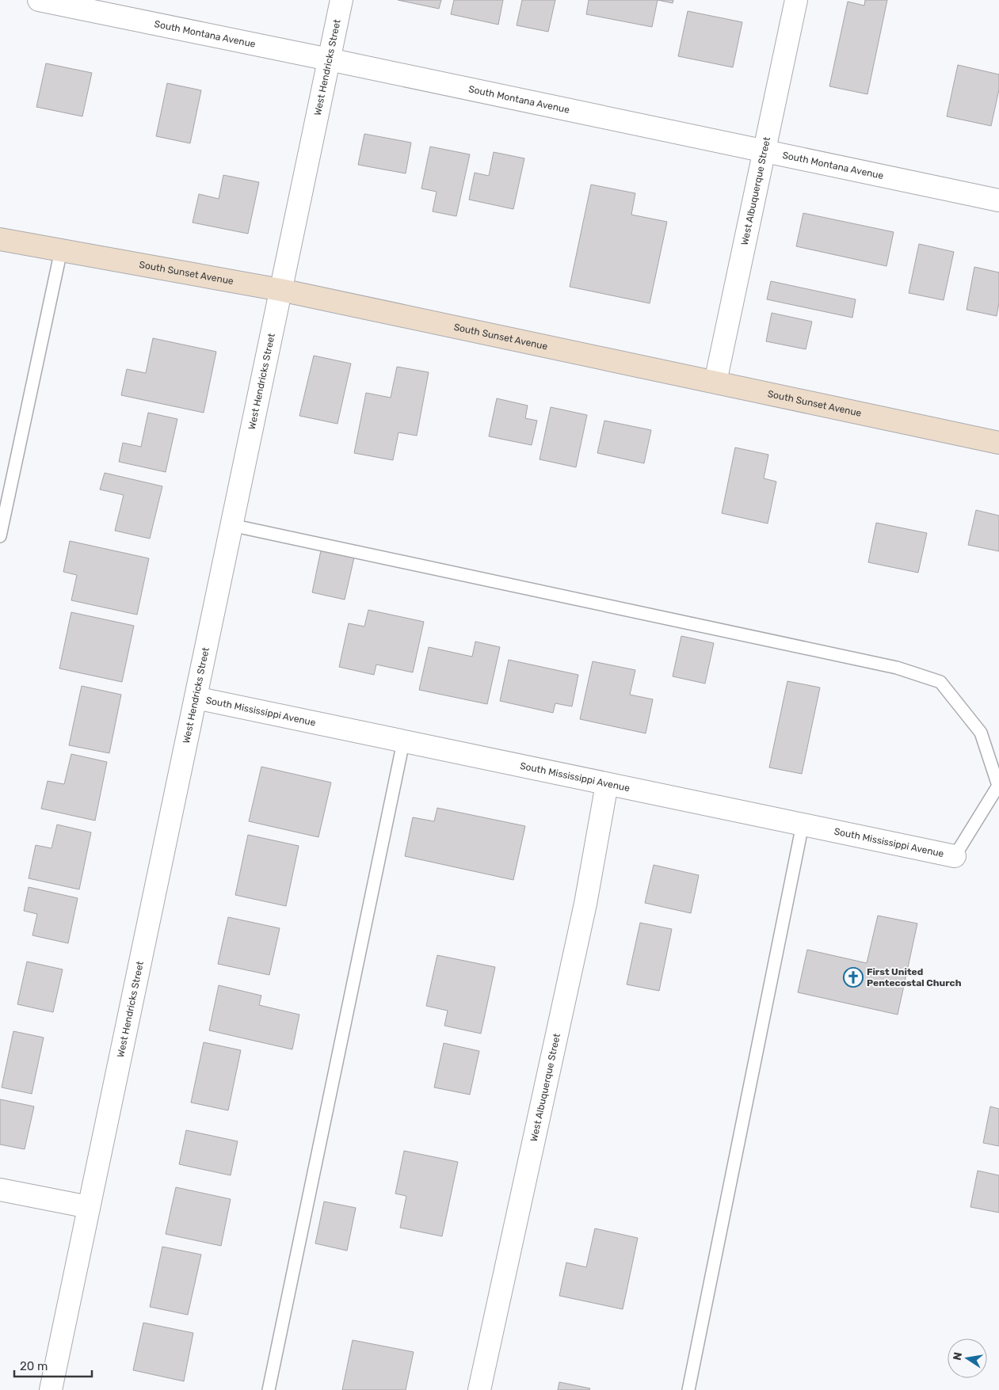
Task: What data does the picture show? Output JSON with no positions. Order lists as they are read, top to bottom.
{
  "streets": {
    "main road": ["South Sunset Avenue"],
    "street": [
      "South Montana Avenue",
      "West Hendricks Street",
      "West Albuquerque Street",
      "South Mississippi Avenue"
    ]
  },
  "crossings": [
    ["South Montana Avenue", "West Hendricks Street"],
    ["South Montana Avenue", "West Albuquerque Street"],
    ["West Hendricks Street", "South Sunset Avenue"],
    ["West Hendricks Street", "South Mississippi Avenue"],
    ["West Albuquerque Street", "South Sunset Avenue"],
    ["West Albuquerque Street", "South Mississippi Avenue"]
  ],
  "places": {
    "church": ["First United Pentecostal Church"]
  },
  "scale_bar": "20 m",
  "north": "left"
}
